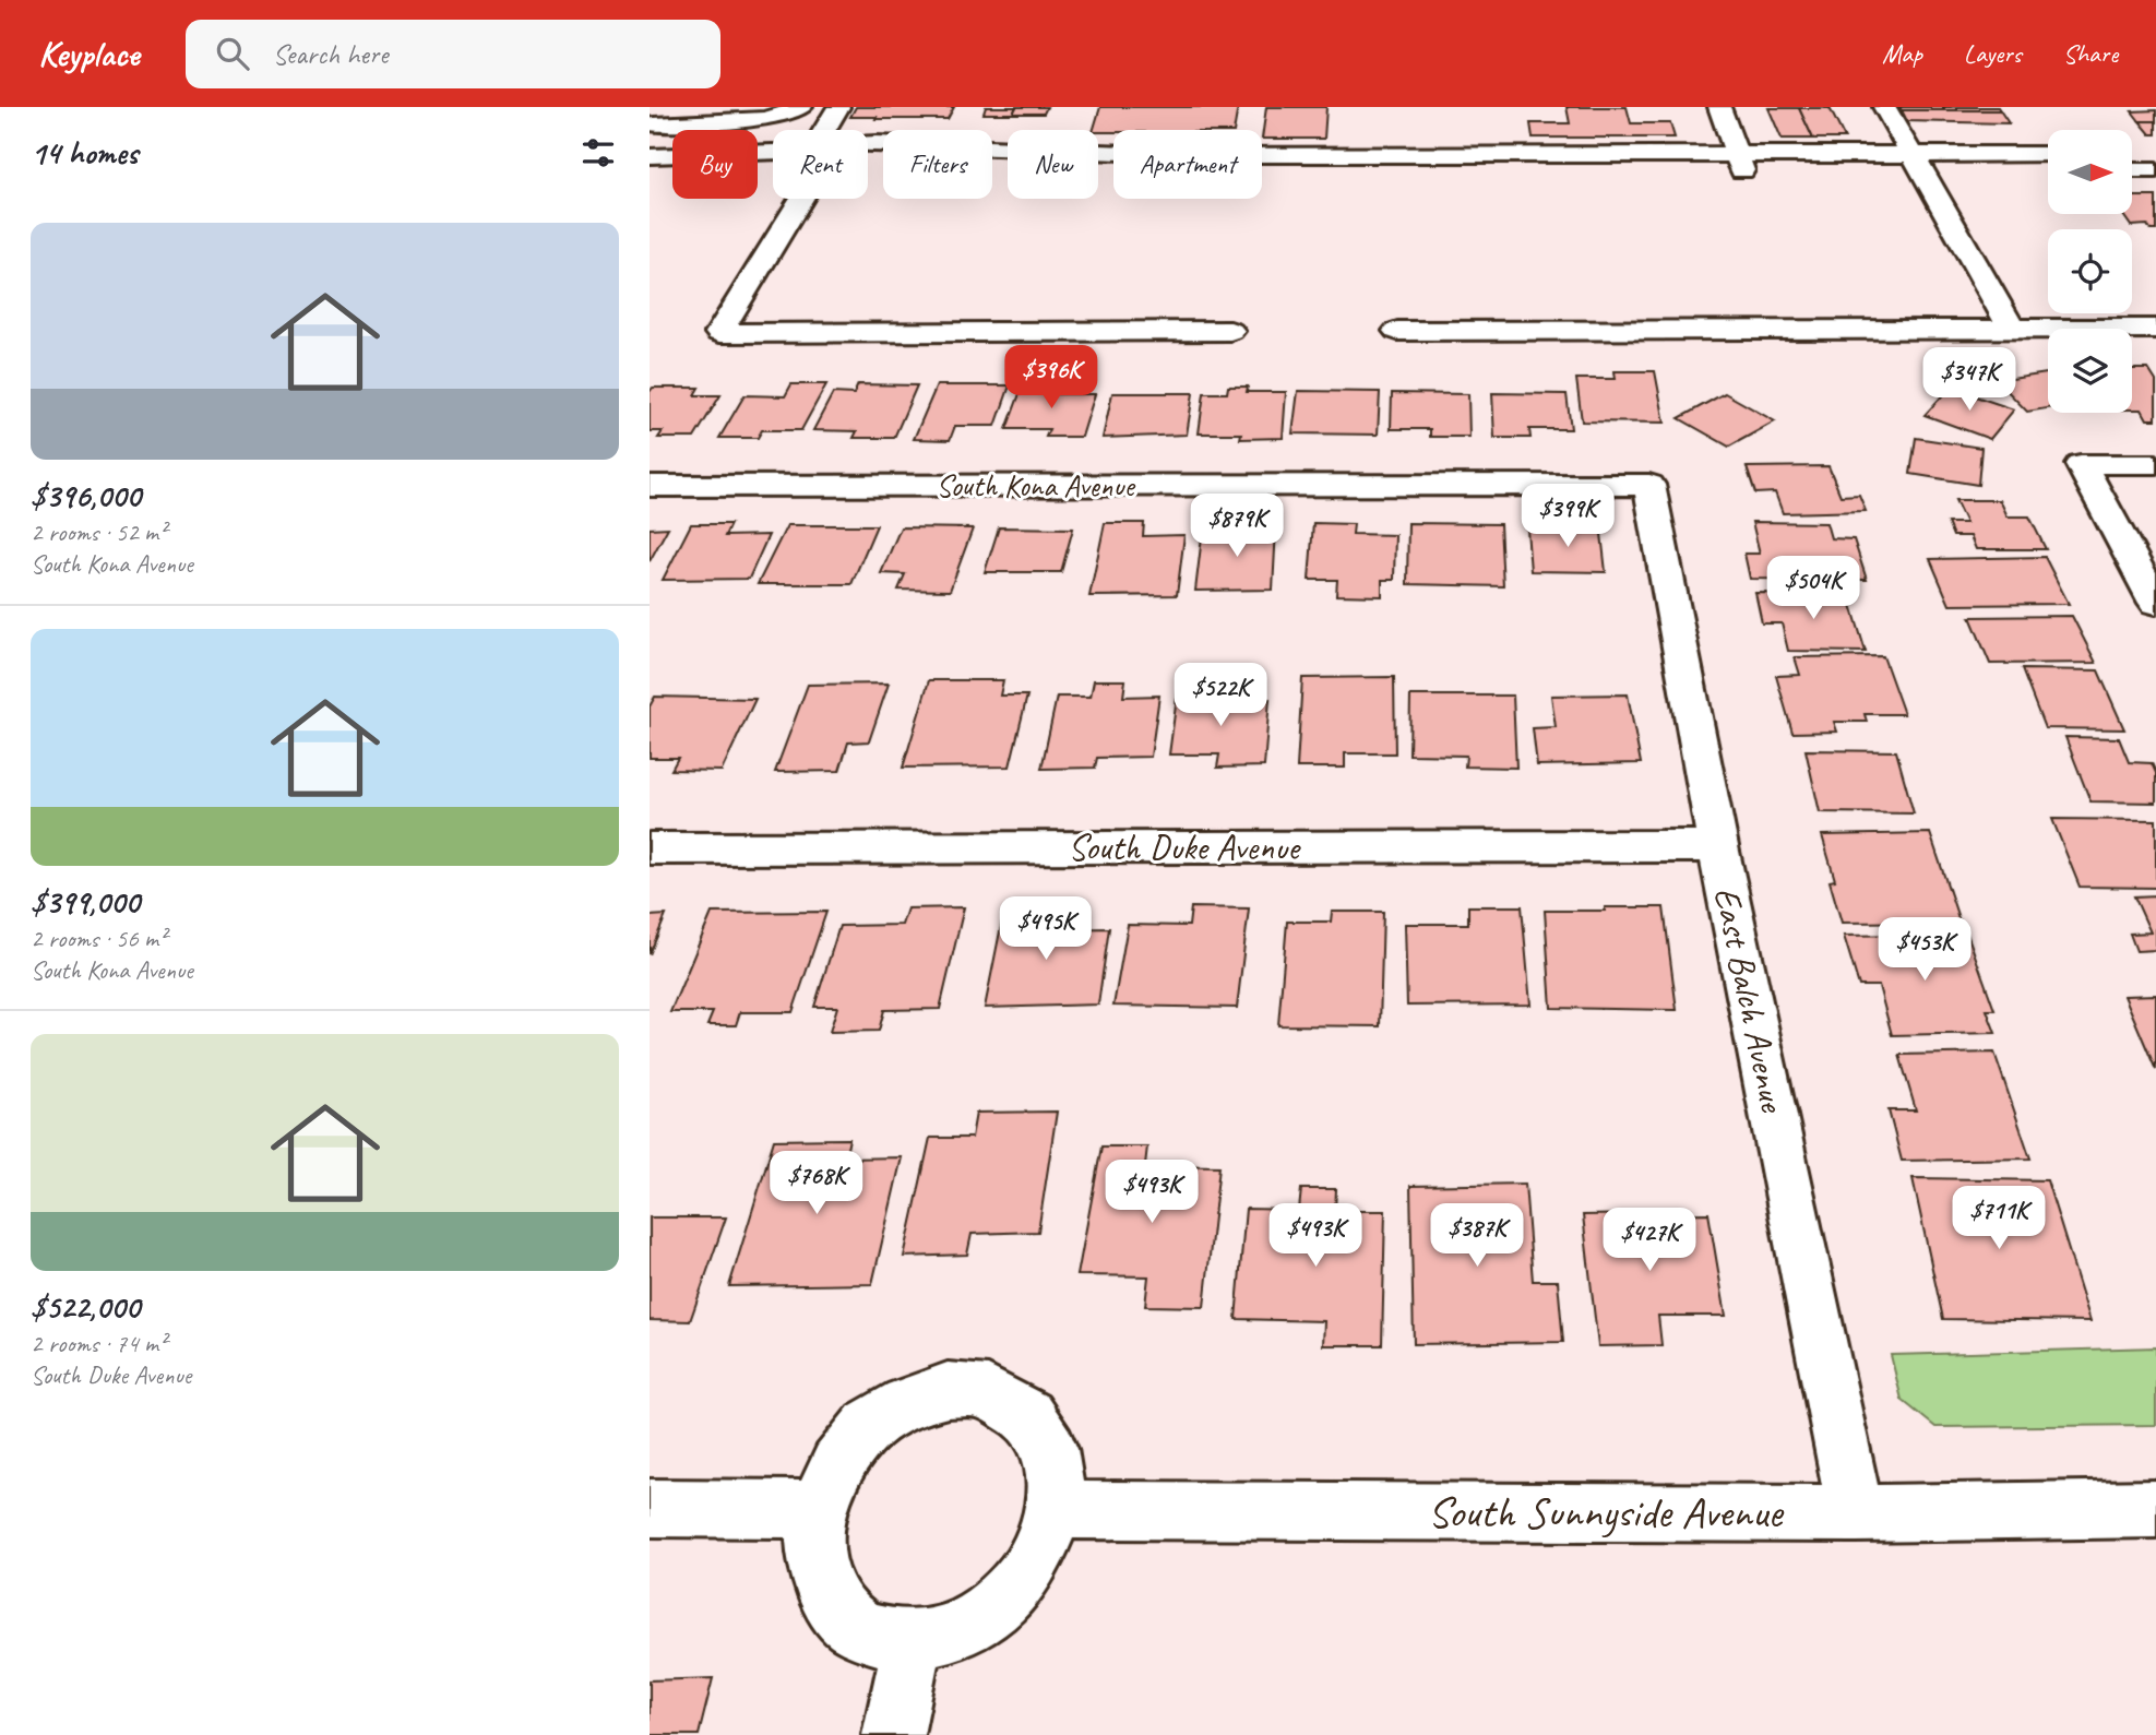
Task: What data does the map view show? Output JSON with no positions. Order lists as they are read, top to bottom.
{
  "streets": {
    "street": [
      "South Kona Avenue",
      "South Duke Avenue",
      "East Balch Avenue",
      "South Sunnyside Avenue"
    ]
  },
  "crossings": [
    ["South Kona Avenue", "East Balch Avenue"],
    ["South Duke Avenue", "East Balch Avenue"],
    ["East Balch Avenue", "South Sunnyside Avenue"]
  ],
  "north": "right",
  "page": {
    "header": "Keyplace",
    "search": "Search here",
    "nav": ["Map", "Layers", "Share"],
    "heading": "14 homes",
    "chip": [
      "Buy",
      "Rent",
      "Filters",
      "New",
      "Apartment"
    ],
    "list": [
      {
        "name": "$396,000",
        "note": "2 rooms · 52 m² · South Kona Avenue"
      },
      {
        "name": "$399,000",
        "note": "2 rooms · 56 m² · South Kona Avenue"
      },
      {
        "name": "$522,000",
        "note": "2 rooms · 74 m² · South Duke Avenue"
      }
    ],
    "price": [
      "$396K",
      "$347K",
      "$399K",
      "$879K",
      "$504K",
      "$522K",
      "$495K",
      "$453K",
      "$768K",
      "$493K",
      "$711K",
      "$493K",
      "$387K",
      "$427K"
    ]
  }
}
